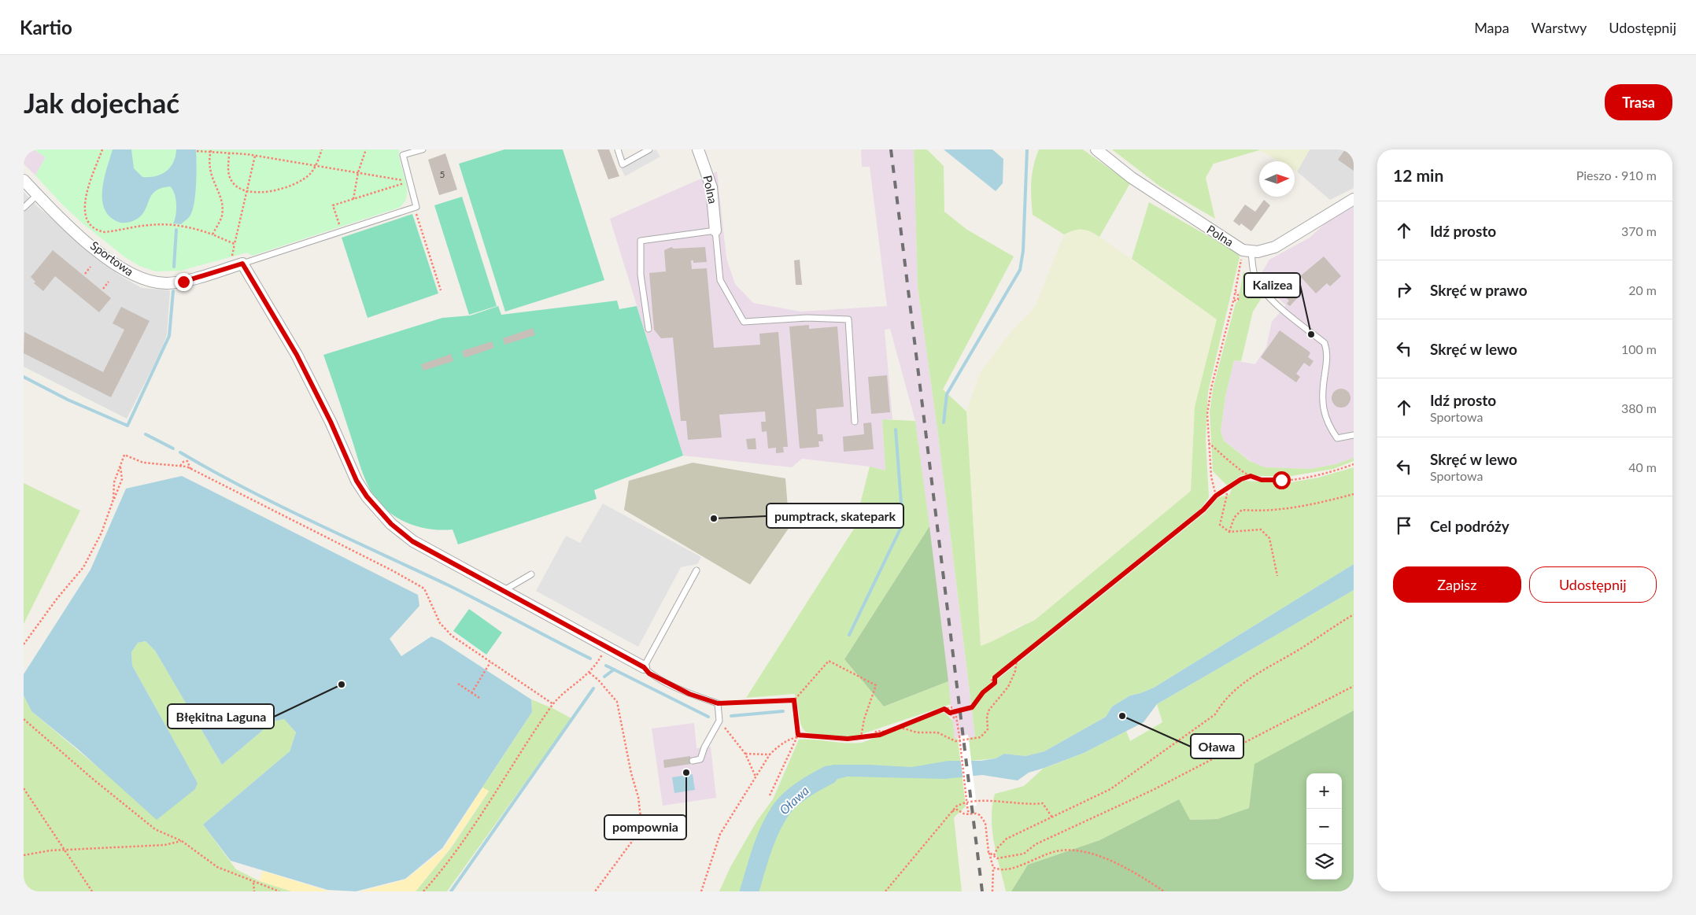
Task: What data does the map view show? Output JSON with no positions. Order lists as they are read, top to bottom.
{
  "streets": {
    "street": ["Polna", "Sportowa"]
  },
  "water": ["Oława"],
  "places": [
    "Kalizea",
    "pumptrack, skatepark",
    "Błękitna Laguna",
    "Oława",
    "pompownia"
  ],
  "house_numbers": ["5"],
  "north": "right",
  "page": {
    "header": "Kartio",
    "nav": ["Mapa", "Warstwy", "Udostępnij"],
    "buttons": [
      "Trasa",
      ["Zapisz", "Udostępnij"]
    ],
    "title": "Jak dojechać",
    "heading": ["12 min", "Pieszo · 910 m"],
    "list": [
      ["Idź prosto", "370 m"],
      ["Skręć w prawo", "20 m"],
      ["Skręć w lewo", "100 m"],
      ["Idź prosto", "Sportowa", "380 m"],
      ["Skręć w lewo", "Sportowa", "40 m"],
      "Cel podróży"
    ],
    "map_buttons": ["+", "−"]
  }
}
